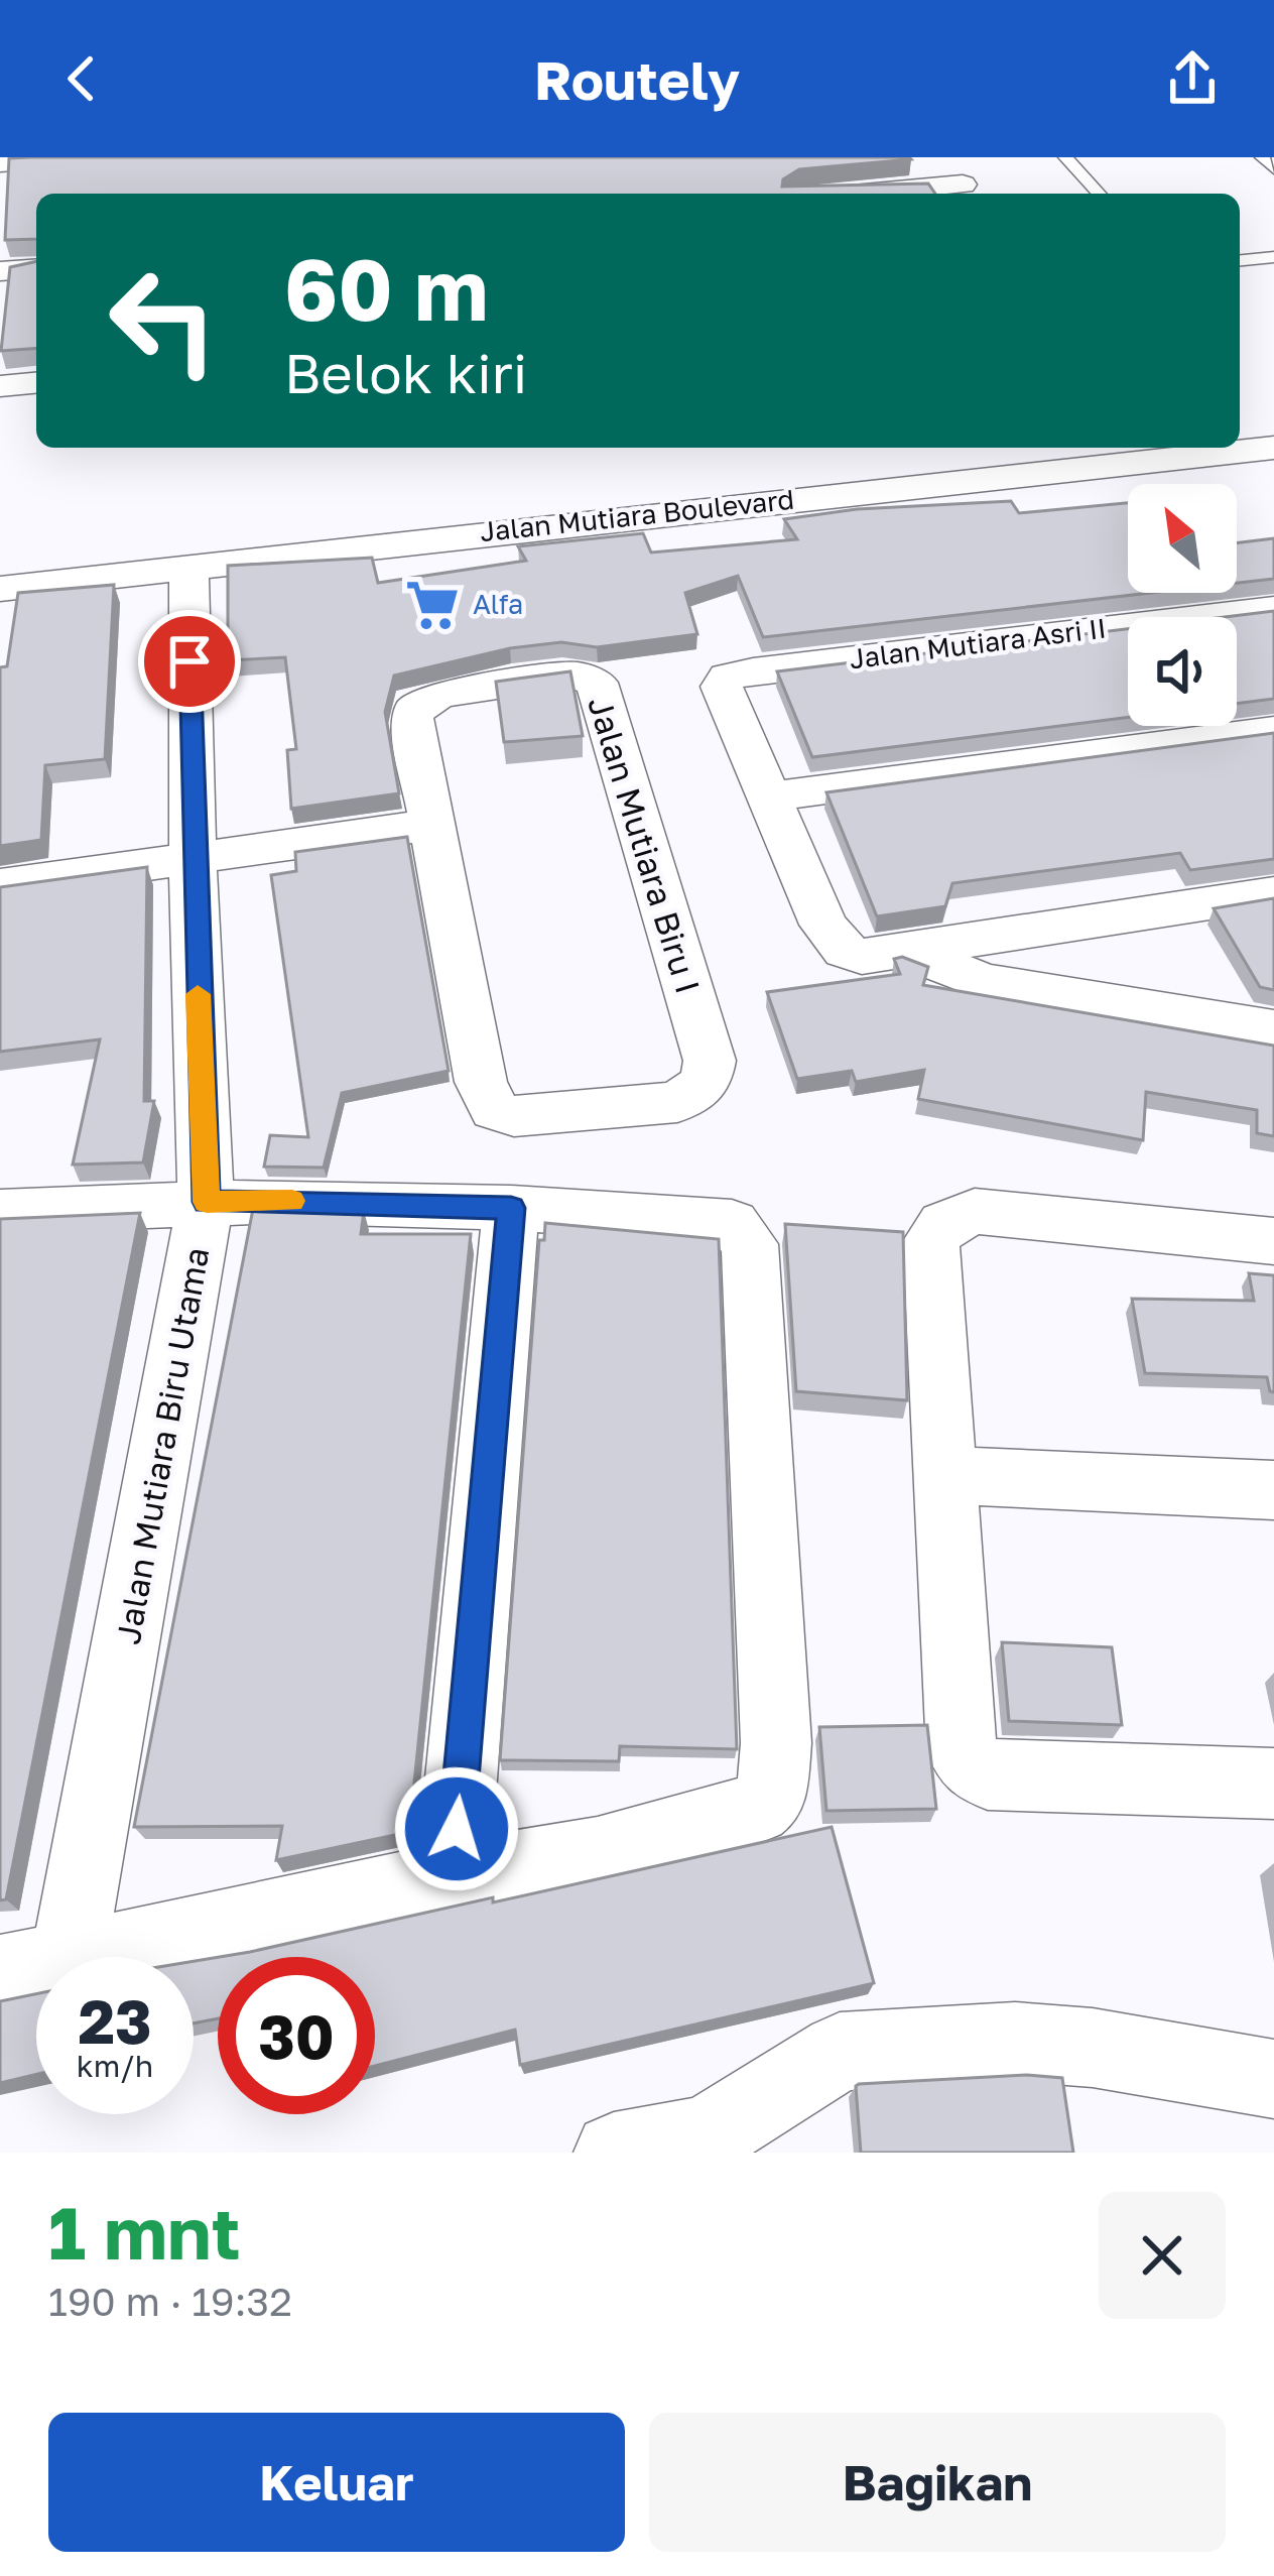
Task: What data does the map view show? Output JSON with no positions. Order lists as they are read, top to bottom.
{
  "streets": {
    "street": [
      "Jalan Mutiara Boulevard",
      "Jalan Mutiara Asri II",
      "Jalan Mutiara Biru I",
      "Jalan Mutiara Biru Utama"
    ]
  },
  "crossings": [
    ["Jalan Mutiara Boulevard", "Jalan Mutiara Biru Utama"]
  ],
  "places": {
    "supermarket": ["Alfa"]
  },
  "north": "top left",
  "page": {
    "header": "Routely",
    "turn": ["60 m", "Belok kiri"],
    "speed": "23 km/h",
    "limit": "30",
    "heading": ["1 mnt", "190 m · 19:32"],
    "buttons": ["Keluar", "Bagikan"]
  }
}
